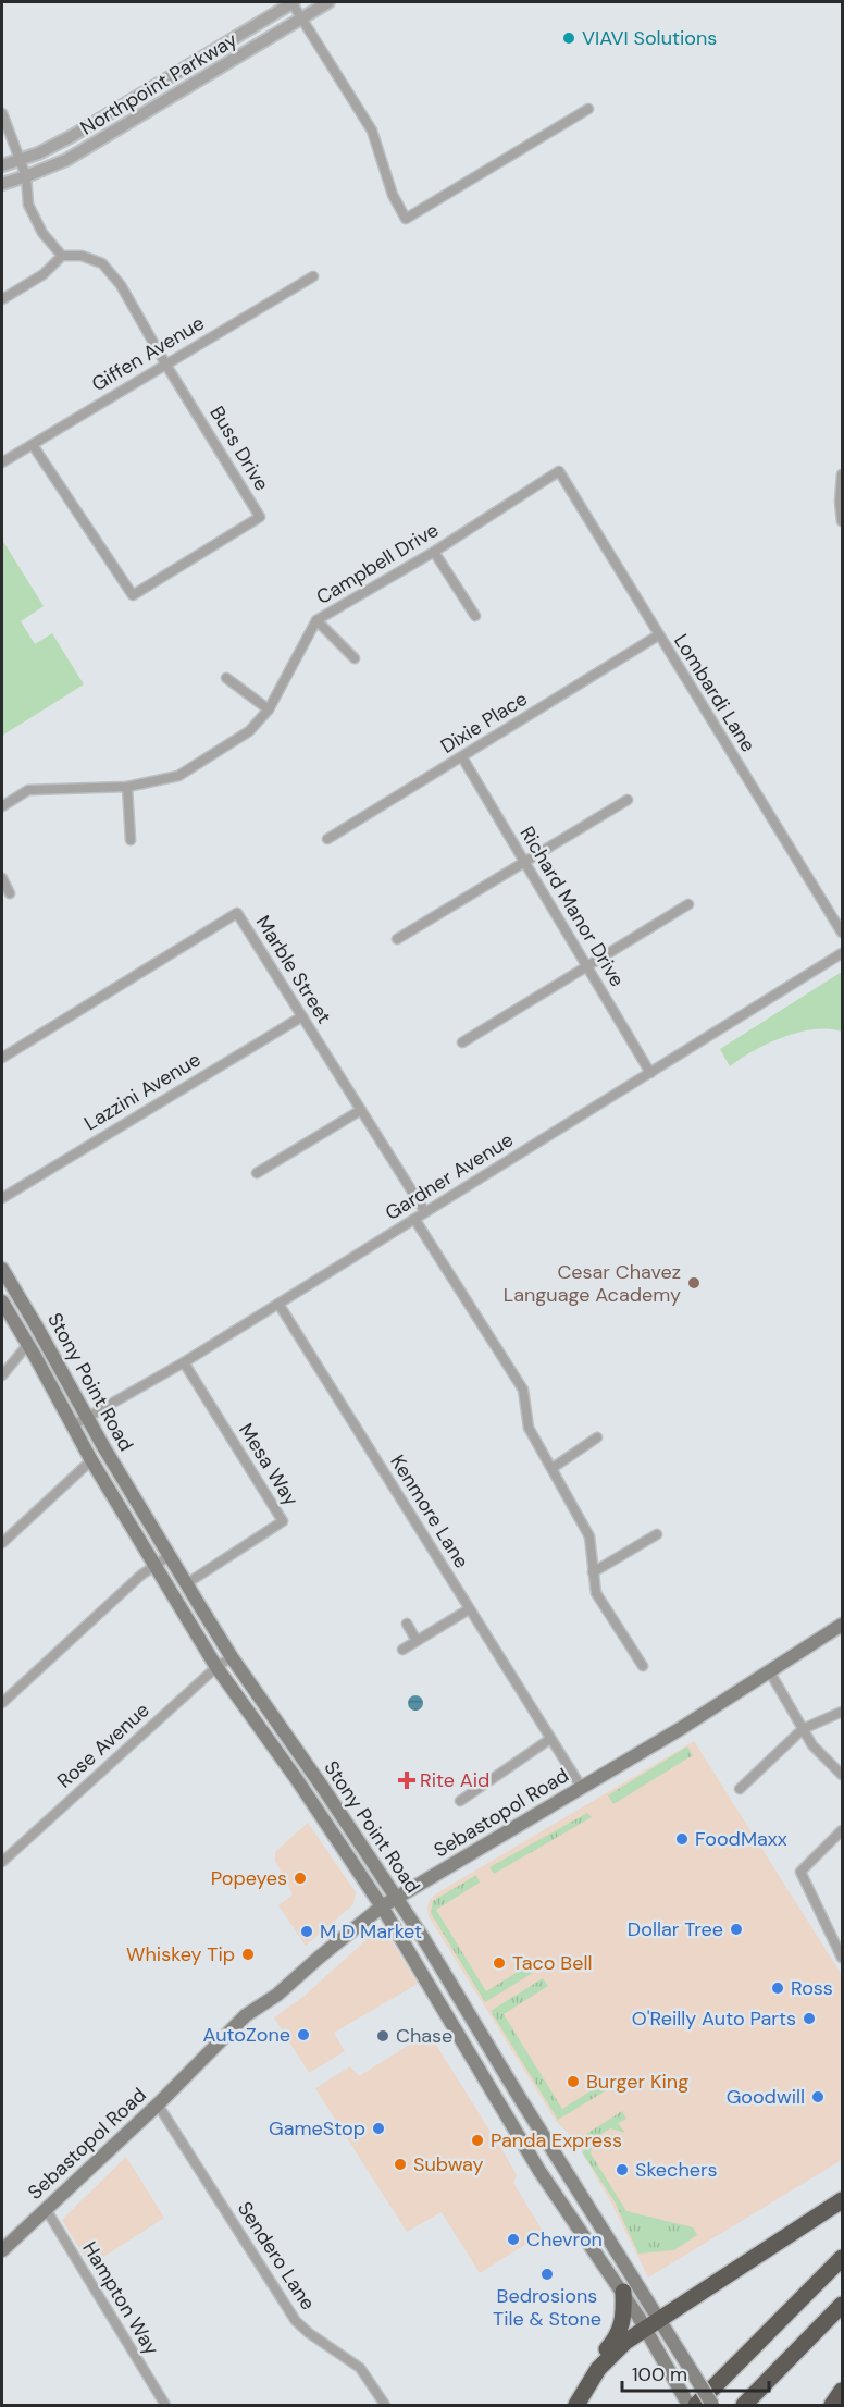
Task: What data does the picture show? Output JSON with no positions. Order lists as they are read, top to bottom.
{
  "streets": {
    "main road": ["Stony Point Road", "Sebastopol Road"],
    "street": [
      "Northpoint Parkway",
      "Giffen Avenue",
      "Buss Drive",
      "Campbell Drive",
      "Lombardi Lane",
      "Dixie Place",
      "Richard Manor Drive",
      "Marble Street",
      "Lazzini Avenue",
      "Gardner Avenue",
      "Mesa Way",
      "Kenmore Lane",
      "Rose Avenue",
      "Sendero Lane",
      "Hampton Way"
    ]
  },
  "crossings": [
    ["Giffen Avenue", "Buss Drive"],
    ["Campbell Drive", "Lombardi Lane"],
    ["Lombardi Lane", "Dixie Place"],
    ["Dixie Place", "Richard Manor Drive"],
    ["Richard Manor Drive", "Gardner Avenue"],
    ["Marble Street", "Lazzini Avenue"],
    ["Marble Street", "Gardner Avenue"],
    ["Gardner Avenue", "Stony Point Road"],
    ["Gardner Avenue", "Mesa Way"],
    ["Gardner Avenue", "Kenmore Lane"],
    ["Stony Point Road", "Mesa Way"],
    ["Stony Point Road", "Rose Avenue"],
    ["Stony Point Road", "Sebastopol Road"],
    ["Kenmore Lane", "Sebastopol Road"],
    ["Sebastopol Road", "Sendero Lane"],
    ["Sebastopol Road", "Hampton Way"]
  ],
  "places": {
    "other": [
      "VIAVI Solutions",
      "Cesar Chavez Language Academy",
      "FoodMaxx",
      "Popeyes",
      "Dollar Tree",
      "M D Market",
      "Whiskey Tip",
      "Taco Bell",
      "Ross",
      "O'Reilly Auto Parts",
      "AutoZone",
      "Chase",
      "Burger King",
      "Goodwill",
      "GameStop",
      "Panda Express",
      "Subway",
      "Skechers",
      "Chevron",
      "Bedrosions Tile & Stone"
    ],
    "health": ["Rite Aid"]
  },
  "scale_bar": "100 m"
}
